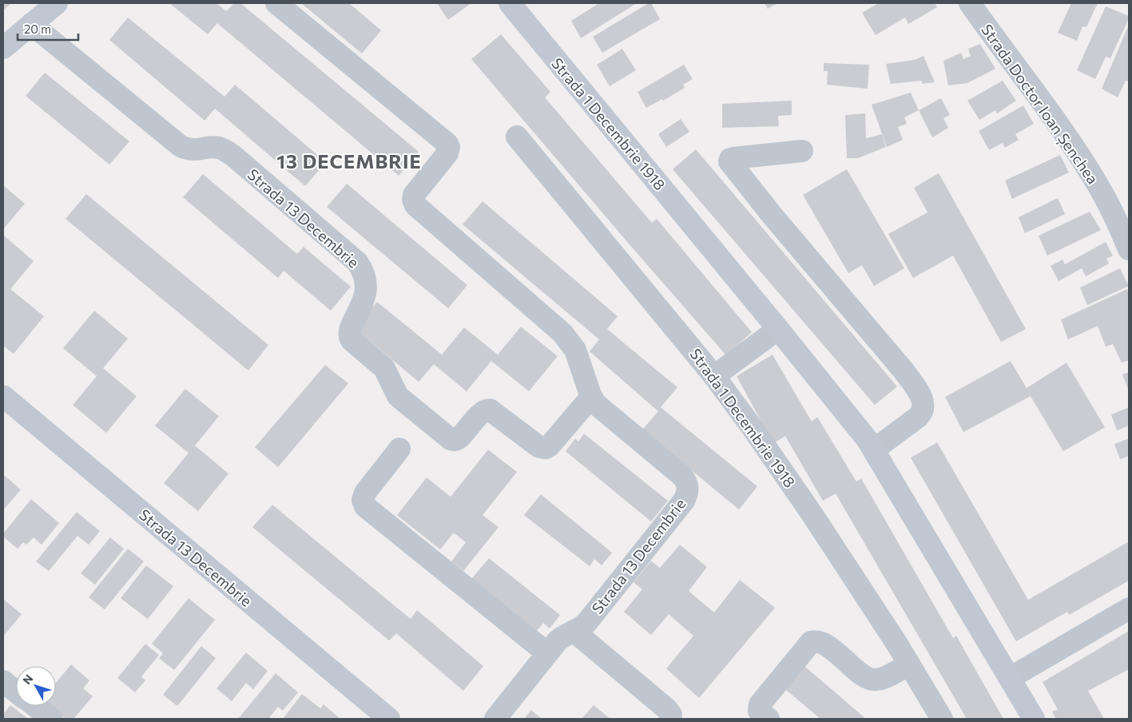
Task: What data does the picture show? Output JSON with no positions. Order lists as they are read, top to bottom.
{
  "streets": {
    "street": ["Strada Doctor Ioan Șenchea", "Strada 1 Decembrie 1918", "Strada 13 Decembrie"]
  },
  "districts": ["13 DECEMBRIE"],
  "scale_bar": "20 m",
  "north": "top left"
}
